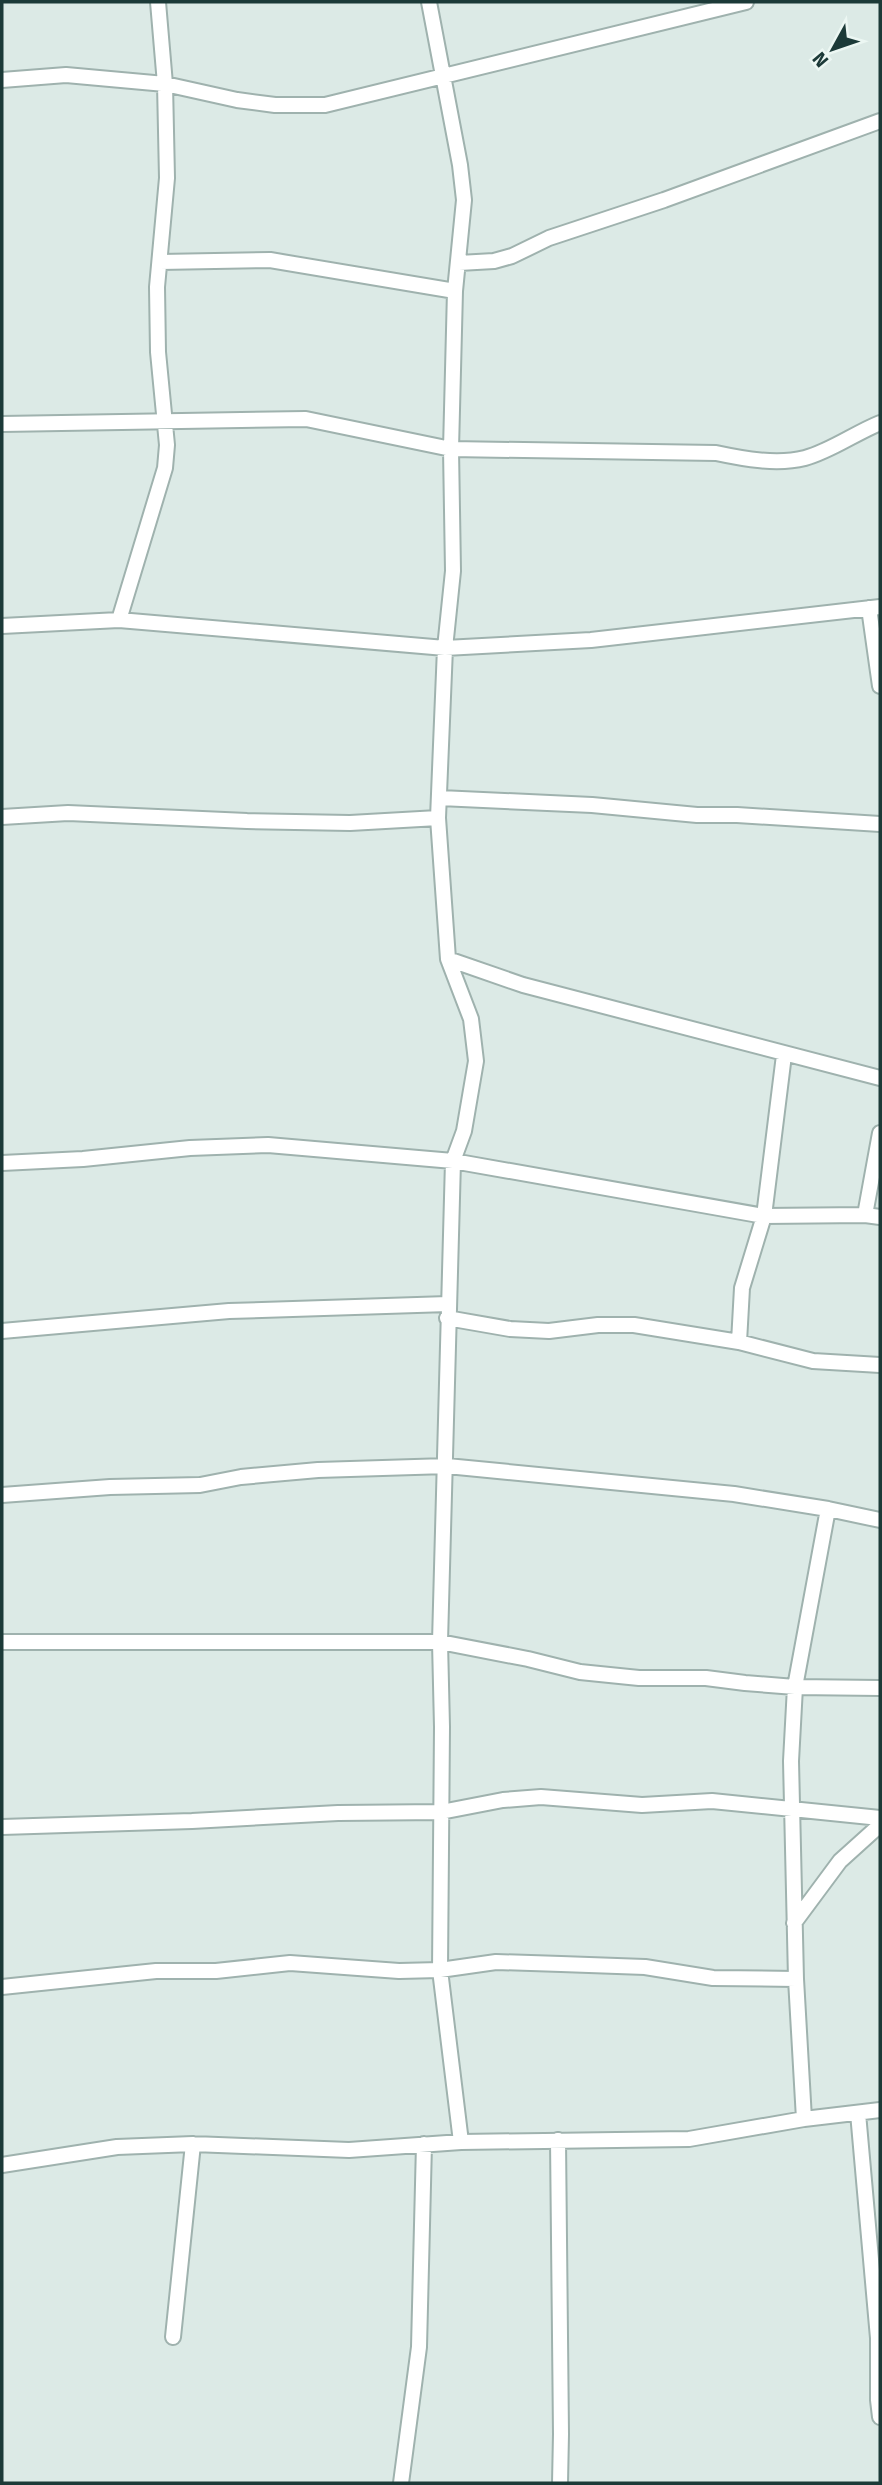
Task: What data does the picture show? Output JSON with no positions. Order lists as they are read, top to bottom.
{
  "north": "bottom left"
}
